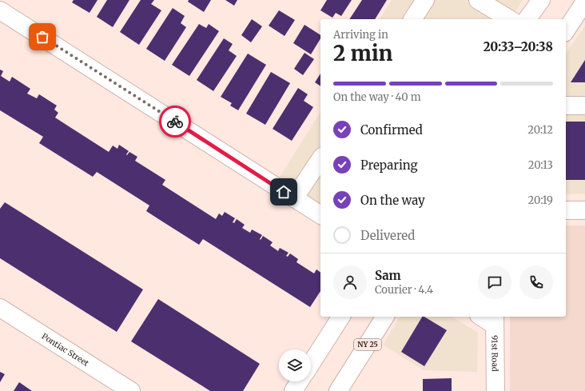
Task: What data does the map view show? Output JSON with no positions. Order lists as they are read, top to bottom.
{
  "streets": {
    "street": ["NY 25", "Pontiac Street", "91st Road"]
  },
  "page": {
    "heading": ["2 min", "Arriving in", "20:33–20:38"],
    "panel": ["Sam", "Courier · 4.4"],
    "bar": "On the way · 40 m",
    "list": [
      ["Confirmed", "20:12"],
      ["Preparing", "20:13"],
      ["On the way", "20:19"],
      "Delivered"
    ]
  }
}
